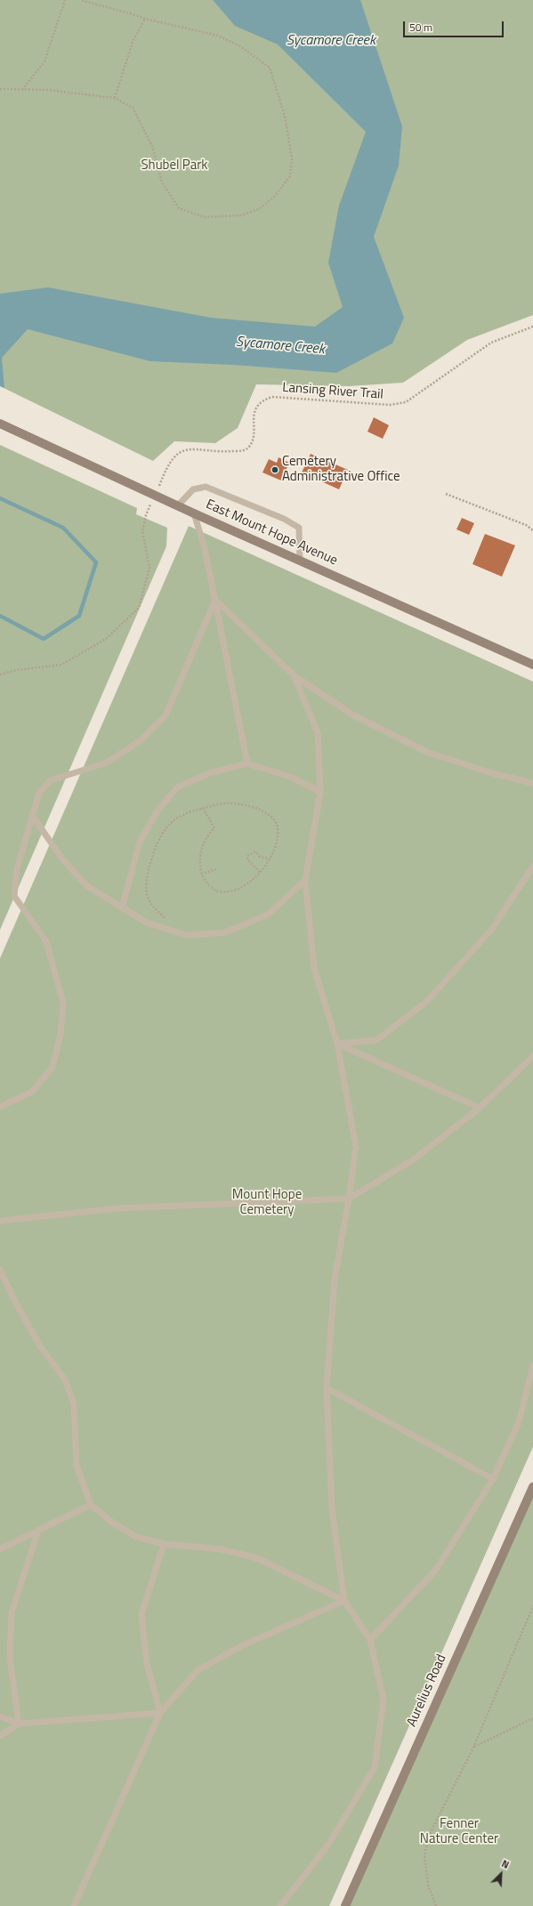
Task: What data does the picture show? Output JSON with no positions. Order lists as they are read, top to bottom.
{
  "streets": {
    "street": ["East Mount Hope Avenue", "Aurelius Road"],
    "path": ["Lansing River Trail"]
  },
  "water": ["Sycamore Creek"],
  "parks": ["Shubel Park", "Mount Hope Cemetery", "Fenner Nature Center"],
  "places": ["Cemetery Administrative Office"],
  "scale_bar": "50 m",
  "north": "top right"
}
